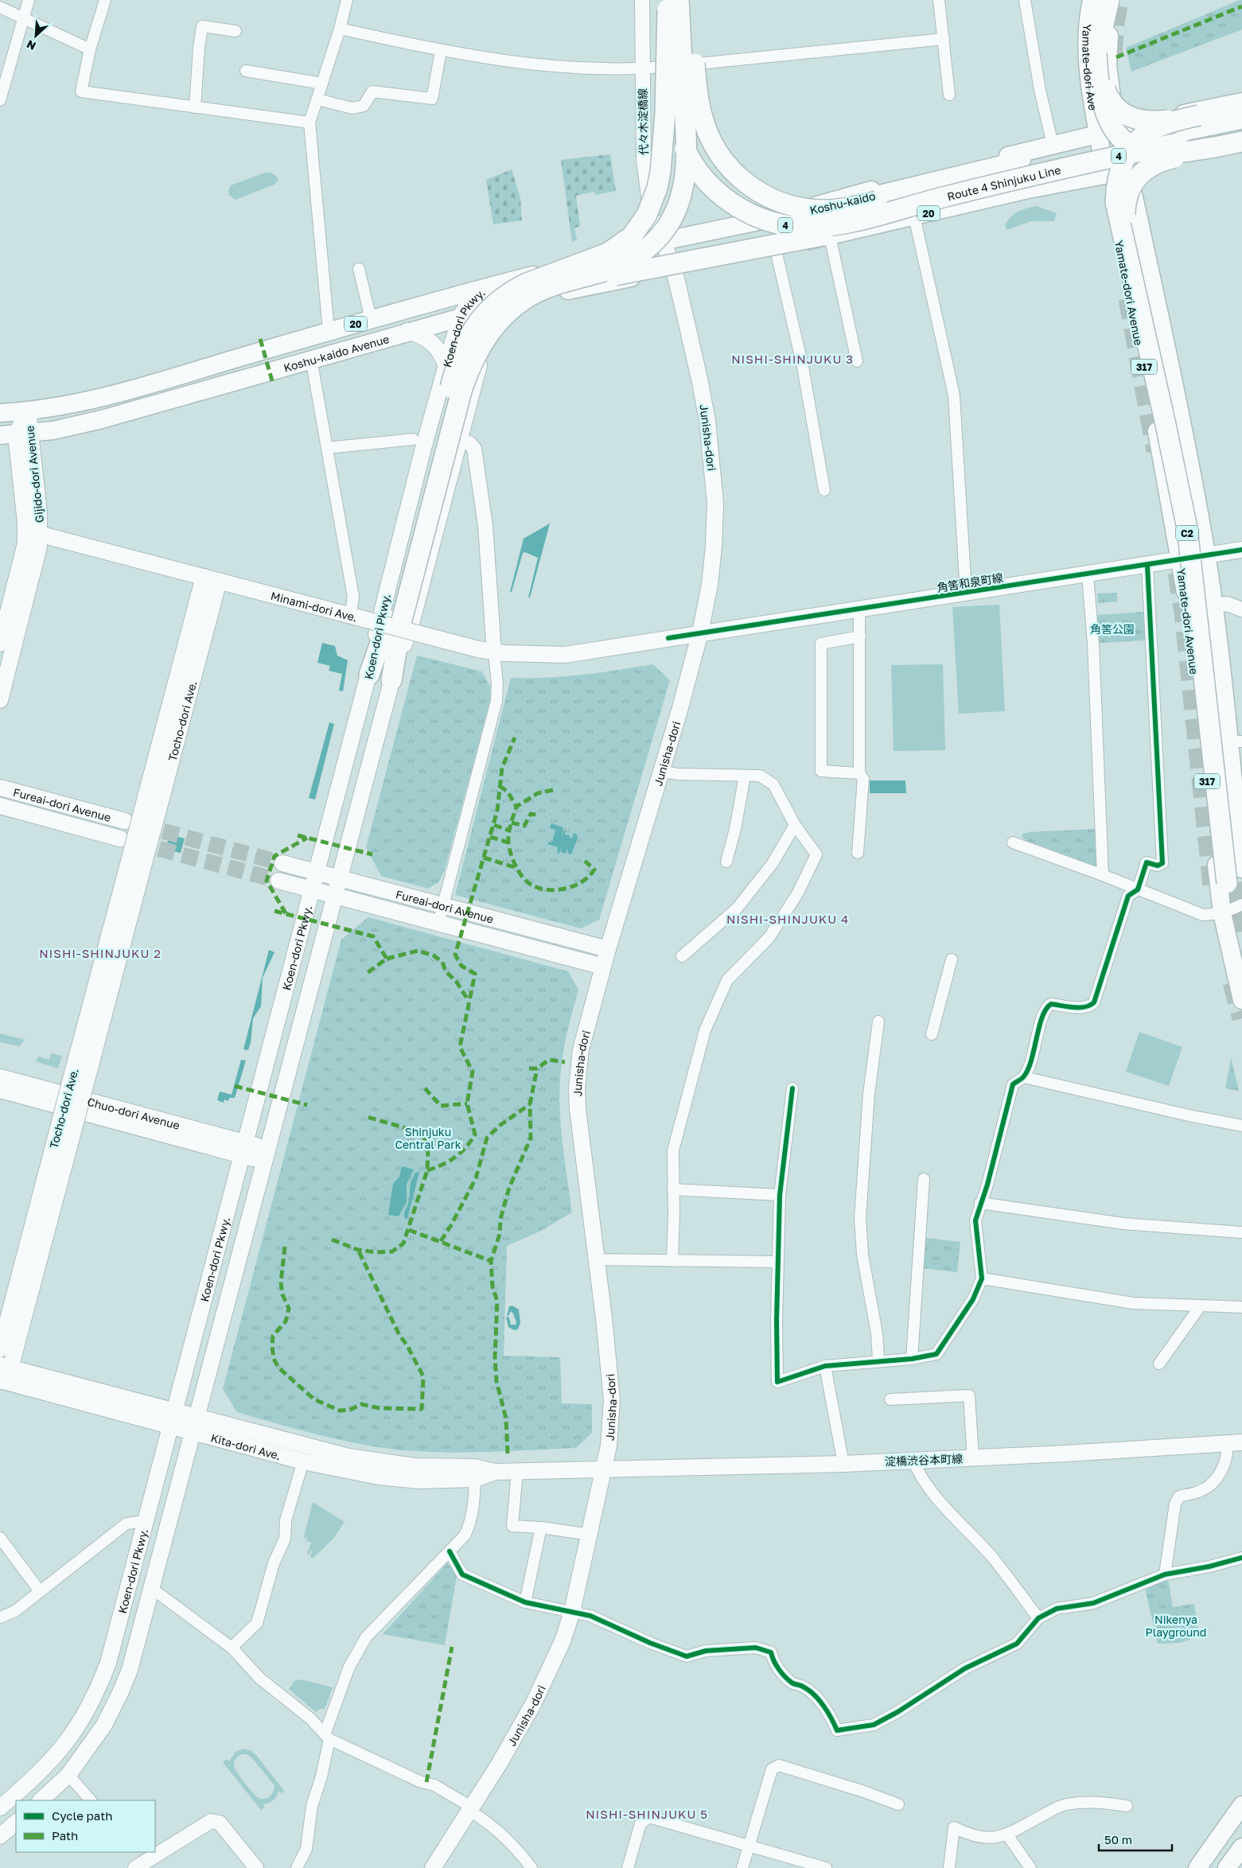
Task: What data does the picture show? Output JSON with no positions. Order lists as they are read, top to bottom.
{
  "streets": {
    "highway": ["4", "Route 4 Shinjuku Line", "C2"],
    "main road": [
      "Yamate-dori Ave",
      "Koshu-kaido",
      "20",
      "Yamate-dori Avenue",
      "Koen-dori Pkwy.",
      "Koshu-kaido Avenue",
      "317",
      "Junisha-dori",
      "Gijido-dori Avenue",
      "角筈和泉町線",
      "Minami-dori Ave.",
      "Tocho-dori Ave.",
      "Fureai-dori Avenue",
      "Chuo-dori Avenue",
      "Kita-dori Ave.",
      "淀橋渋谷本町線"
    ],
    "street": ["代々木淀橋線"]
  },
  "crossings": [
    ["Yamate-dori Ave", "20"],
    ["Yamate-dori Ave", "317"],
    ["代々木淀橋線", "Koshu-kaido"],
    ["代々木淀橋線", "Koshu-kaido Avenue"],
    ["代々木淀橋線", "Junisha-dori"],
    ["Route 4 Shinjuku Line", "Koshu-kaido"],
    ["Route 4 Shinjuku Line", "20"],
    ["Koshu-kaido", "20"],
    ["Koshu-kaido", "Koshu-kaido Avenue"],
    ["Koshu-kaido", "Junisha-dori"],
    ["20", "Yamate-dori Avenue"],
    ["20", "Koshu-kaido Avenue"],
    ["20", "317"],
    ["20", "Junisha-dori"],
    ["20", "C2"],
    ["Yamate-dori Avenue", "317"],
    ["Yamate-dori Avenue", "C2"],
    ["Yamate-dori Avenue", "角筈和泉町線"],
    ["Koen-dori Pkwy.", "Koshu-kaido Avenue"],
    ["Koen-dori Pkwy.", "Fureai-dori Avenue"],
    ["Koen-dori Pkwy.", "Chuo-dori Avenue"],
    ["Koen-dori Pkwy.", "Kita-dori Ave."],
    ["Koshu-kaido Avenue", "Junisha-dori"],
    ["Koshu-kaido Avenue", "Gijido-dori Avenue"],
    ["317", "C2"],
    ["Junisha-dori", "角筈和泉町線"],
    ["Junisha-dori", "Minami-dori Ave."],
    ["Junisha-dori", "Fureai-dori Avenue"],
    ["Junisha-dori", "Kita-dori Ave."],
    ["Junisha-dori", "淀橋渋谷本町線"],
    ["Gijido-dori Avenue", "Minami-dori Ave."],
    ["角筈和泉町線", "Minami-dori Ave."],
    ["Minami-dori Ave.", "Tocho-dori Ave."],
    ["Tocho-dori Ave.", "Kita-dori Ave."],
    ["Kita-dori Ave.", "淀橋渋谷本町線"]
  ],
  "districts": [
    "NISHI-SHINJUKU 3",
    "NISHI-SHINJUKU 4",
    "NISHI-SHINJUKU 2",
    "NISHI-SHINJUKU 5"
  ],
  "parks": ["角筈公園", "Shinjuku Central Park", "Nikenya Playground"],
  "legend": ["Cycle path", "Path"],
  "scale_bar": "50 m",
  "north": "bottom left"
}
